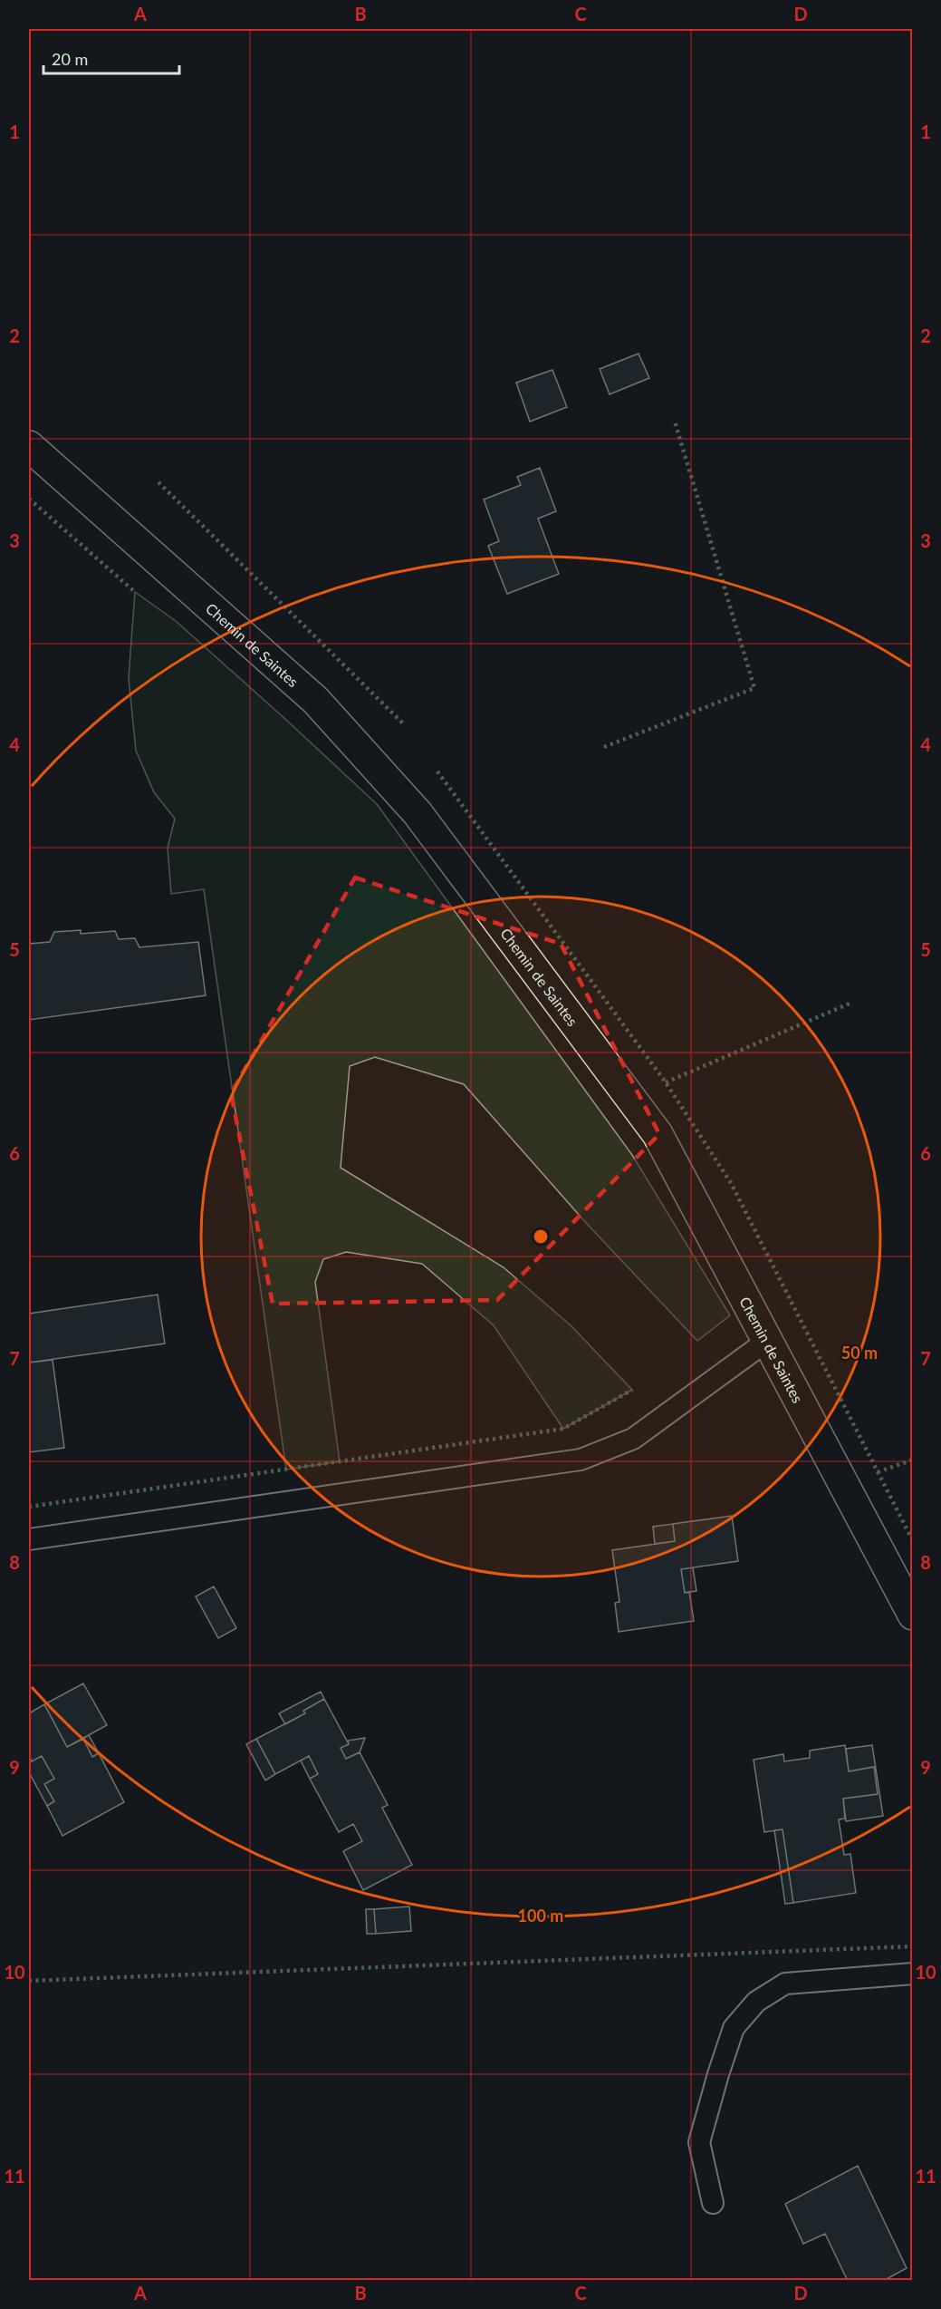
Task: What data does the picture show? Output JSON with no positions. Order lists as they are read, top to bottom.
{
  "streets": {
    "street": ["Chemin de Saintes"]
  },
  "scale_bar": "20 m",
  "grid": {
    "columns": [
      "A",
      "B",
      "C",
      "D"
    ],
    "rows": [
      "1",
      "2",
      "3",
      "4",
      "5",
      "6",
      "7",
      "8",
      "9",
      "10",
      "11"
    ]
  },
  "rings": ["50 m", "100 m"]
}
